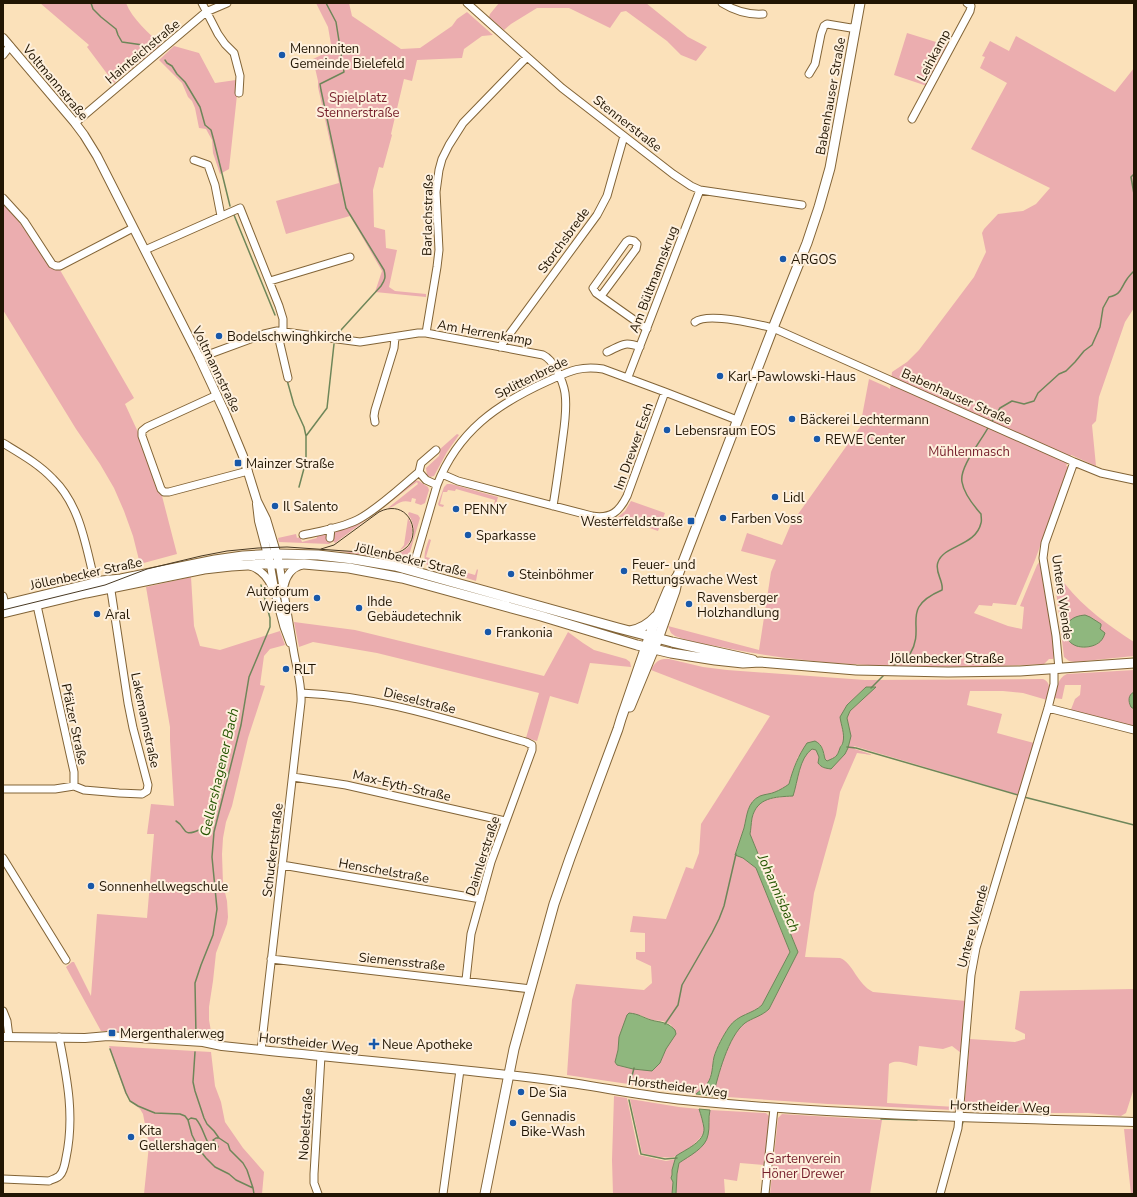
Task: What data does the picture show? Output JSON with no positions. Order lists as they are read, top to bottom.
{
  "streets": {
    "main road": ["Babenhauser Straße", "Splittenbrede", "Jöllenbecker Straße"],
    "street": [
      "Hainteichstraße",
      "Leihkamp",
      "Voltmannstraße",
      "Stennerstraße",
      "Barlachstraße",
      "Storchsbrede",
      "Am Bültmannskrug",
      "Am Herrenkamp",
      "Im Drewer Esch",
      "Untere Wende",
      "Dieselstraße",
      "Lakemannstraße",
      "Pfälzer Straße",
      "Max-Eyth-Straße",
      "Schuckertstraße",
      "Daimlerstraße",
      "Henschelstraße",
      "Siemensstraße",
      "Horstheider Weg",
      "Nobelstraße"
    ]
  },
  "crossings": [
    ["Hainteichstraße", "Voltmannstraße"],
    ["Voltmannstraße", "Am Herrenkamp"],
    ["Voltmannstraße", "Jöllenbecker Straße"],
    ["Voltmannstraße", "Schuckertstraße"],
    ["Babenhauser Straße", "Untere Wende"],
    ["Stennerstraße", "Barlachstraße"],
    ["Stennerstraße", "Storchsbrede"],
    ["Stennerstraße", "Am Bültmannskrug"],
    ["Barlachstraße", "Am Herrenkamp"],
    ["Storchsbrede", "Am Herrenkamp"],
    ["Am Bültmannskrug", "Splittenbrede"],
    ["Am Herrenkamp", "Splittenbrede"],
    ["Splittenbrede", "Im Drewer Esch"],
    ["Splittenbrede", "Jöllenbecker Straße"],
    ["Jöllenbecker Straße", "Untere Wende"],
    ["Jöllenbecker Straße", "Lakemannstraße"],
    ["Jöllenbecker Straße", "Pfälzer Straße"],
    ["Jöllenbecker Straße", "Schuckertstraße"],
    ["Untere Wende", "Horstheider Weg"],
    ["Dieselstraße", "Schuckertstraße"],
    ["Dieselstraße", "Daimlerstraße"],
    ["Lakemannstraße", "Pfälzer Straße"],
    ["Max-Eyth-Straße", "Schuckertstraße"],
    ["Max-Eyth-Straße", "Daimlerstraße"],
    ["Schuckertstraße", "Henschelstraße"],
    ["Schuckertstraße", "Siemensstraße"],
    ["Schuckertstraße", "Horstheider Weg"],
    ["Daimlerstraße", "Henschelstraße"],
    ["Daimlerstraße", "Siemensstraße"],
    ["Horstheider Weg", "Nobelstraße"]
  ],
  "water": ["Gellershagener Bach", "Johannisbach"],
  "parks": ["Spielplatz Stennerstraße", "Mühlenmasch", "Gartenverein Höner Drewer"],
  "places": {
    "other": [
      "Mennoniten Gemeinde Bielefeld",
      "ARGOS",
      "Bodelschwinghkirche",
      "Karl-Pawlowski-Haus",
      "Bäckerei Lechtermann",
      "Lebensraum EOS",
      "REWE Center",
      "Lidl",
      "Il Salento",
      "PENNY",
      "Farben Voss",
      "Sparkasse",
      "Feuer- und Rettungswache West",
      "Steinböhmer",
      "Autoforum Wiegers",
      "Ravensberger Holzhandlung",
      "Ihde Gebäudetechnik",
      "Aral",
      "Frankonia",
      "RLT",
      "Sonnenhellwegschule",
      "De Sia",
      "Gennadis Bike-Wash",
      "Kita Gellershagen"
    ],
    "transit": ["Mainzer Straße", "Westerfeldstraße", "Mergenthalerweg"],
    "health": ["Neue Apotheke"]
  }
}
